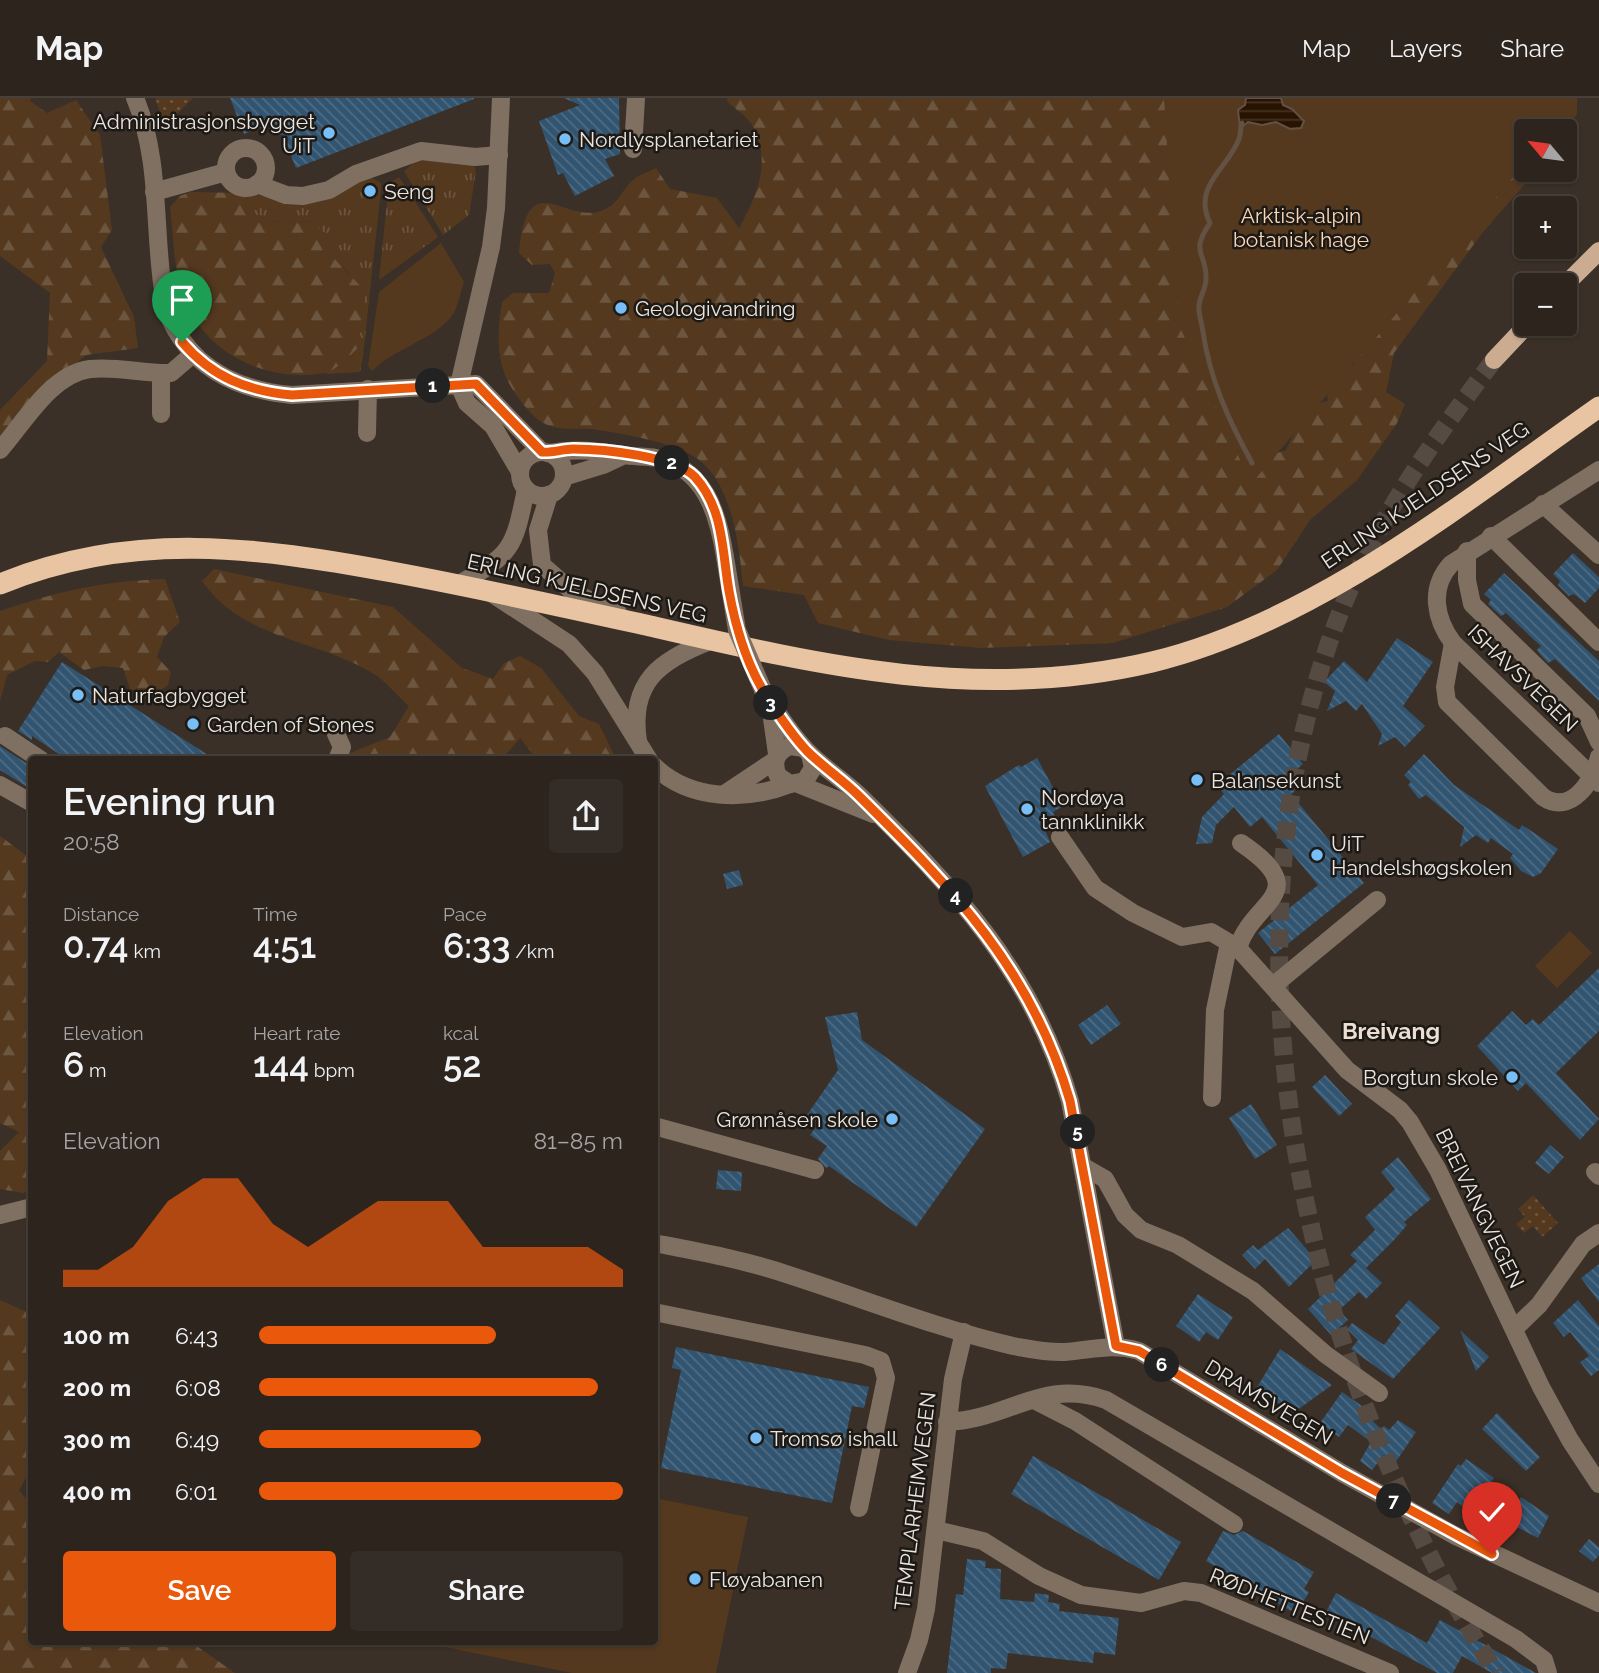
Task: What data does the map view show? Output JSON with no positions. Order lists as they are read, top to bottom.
{
  "streets": {
    "highway": ["ERLING KJELDSENS VEG"],
    "street": [
      "ISHAVSVEGEN",
      "BREIVANGVEGEN",
      "DRAMSVEGEN",
      "TEMPLARHEIMVEGEN",
      "RØDHETTESTIEN"
    ]
  },
  "crossings": [
    ["DRAMSVEGEN", "TEMPLARHEIMVEGEN"],
    ["TEMPLARHEIMVEGEN", "RØDHETTESTIEN"]
  ],
  "districts": ["Breivang"],
  "parks": ["Arktisk-alpin botanisk hage"],
  "places": [
    "Administrasjonsbygget UiT",
    "Nordlysplanetariet",
    "Seng",
    "Geologivandring",
    "Naturfagbygget",
    "Garden of Stones",
    "Balansekunst",
    "Nordøya tannklinikk",
    "UiT Handelshøgskolen",
    "Borgtun skole",
    "Grønnåsen skole",
    "Tromsø ishall",
    "Fløyabanen"
  ],
  "north": "top left",
  "page": {
    "header": "Map",
    "nav": ["Map", "Layers", "Share"],
    "map_buttons": ["+", "−"],
    "pins": [
      "1",
      "2",
      "3",
      "4",
      "5",
      "6",
      "7"
    ],
    "heading": ["Evening run", "20:58"],
    "stats": [
      ["Distance", "0.74 km"],
      ["Time", "4:51"],
      ["Pace", "6:33 /km"],
      ["Elevation", "6 m"],
      ["Heart rate", "144 bpm"],
      ["kcal", "52"]
    ],
    "chart": ["Elevation", "81–85 m"],
    "list": [
      {
        "name": "100 m",
        "note": "6:43"
      },
      {
        "name": "200 m",
        "note": "6:08"
      },
      {
        "name": "300 m",
        "note": "6:49"
      },
      {
        "name": "400 m",
        "note": "6:01"
      }
    ],
    "buttons": ["Save", "Share"]
  }
}
